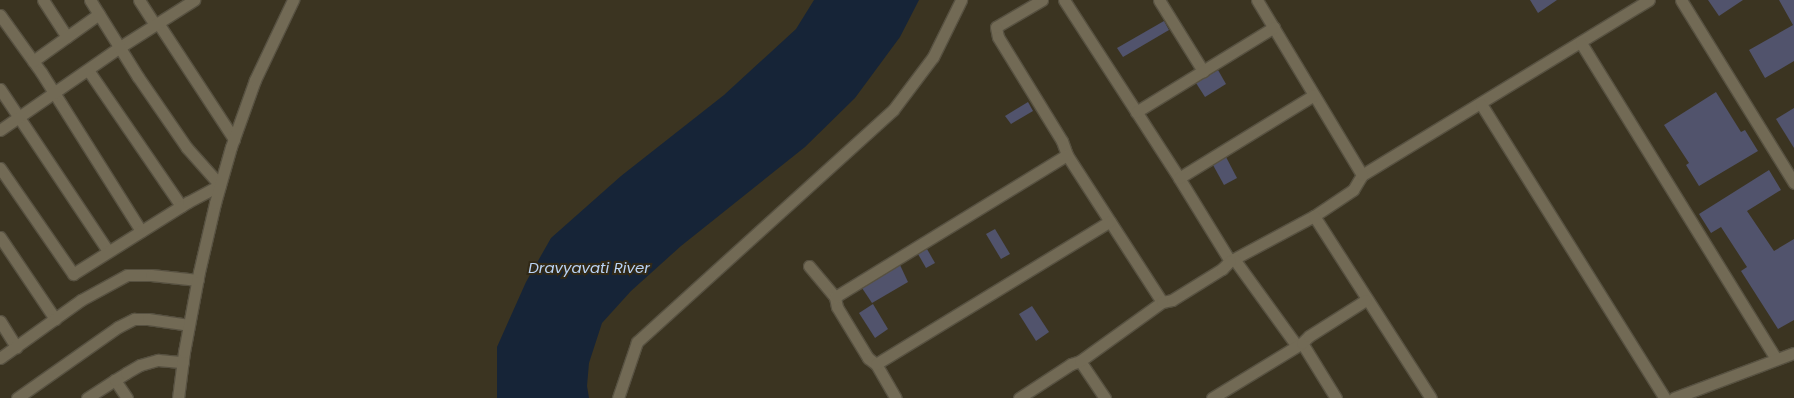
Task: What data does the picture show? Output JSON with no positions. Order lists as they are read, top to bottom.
{
  "water": ["Dravyavati River"]
}
